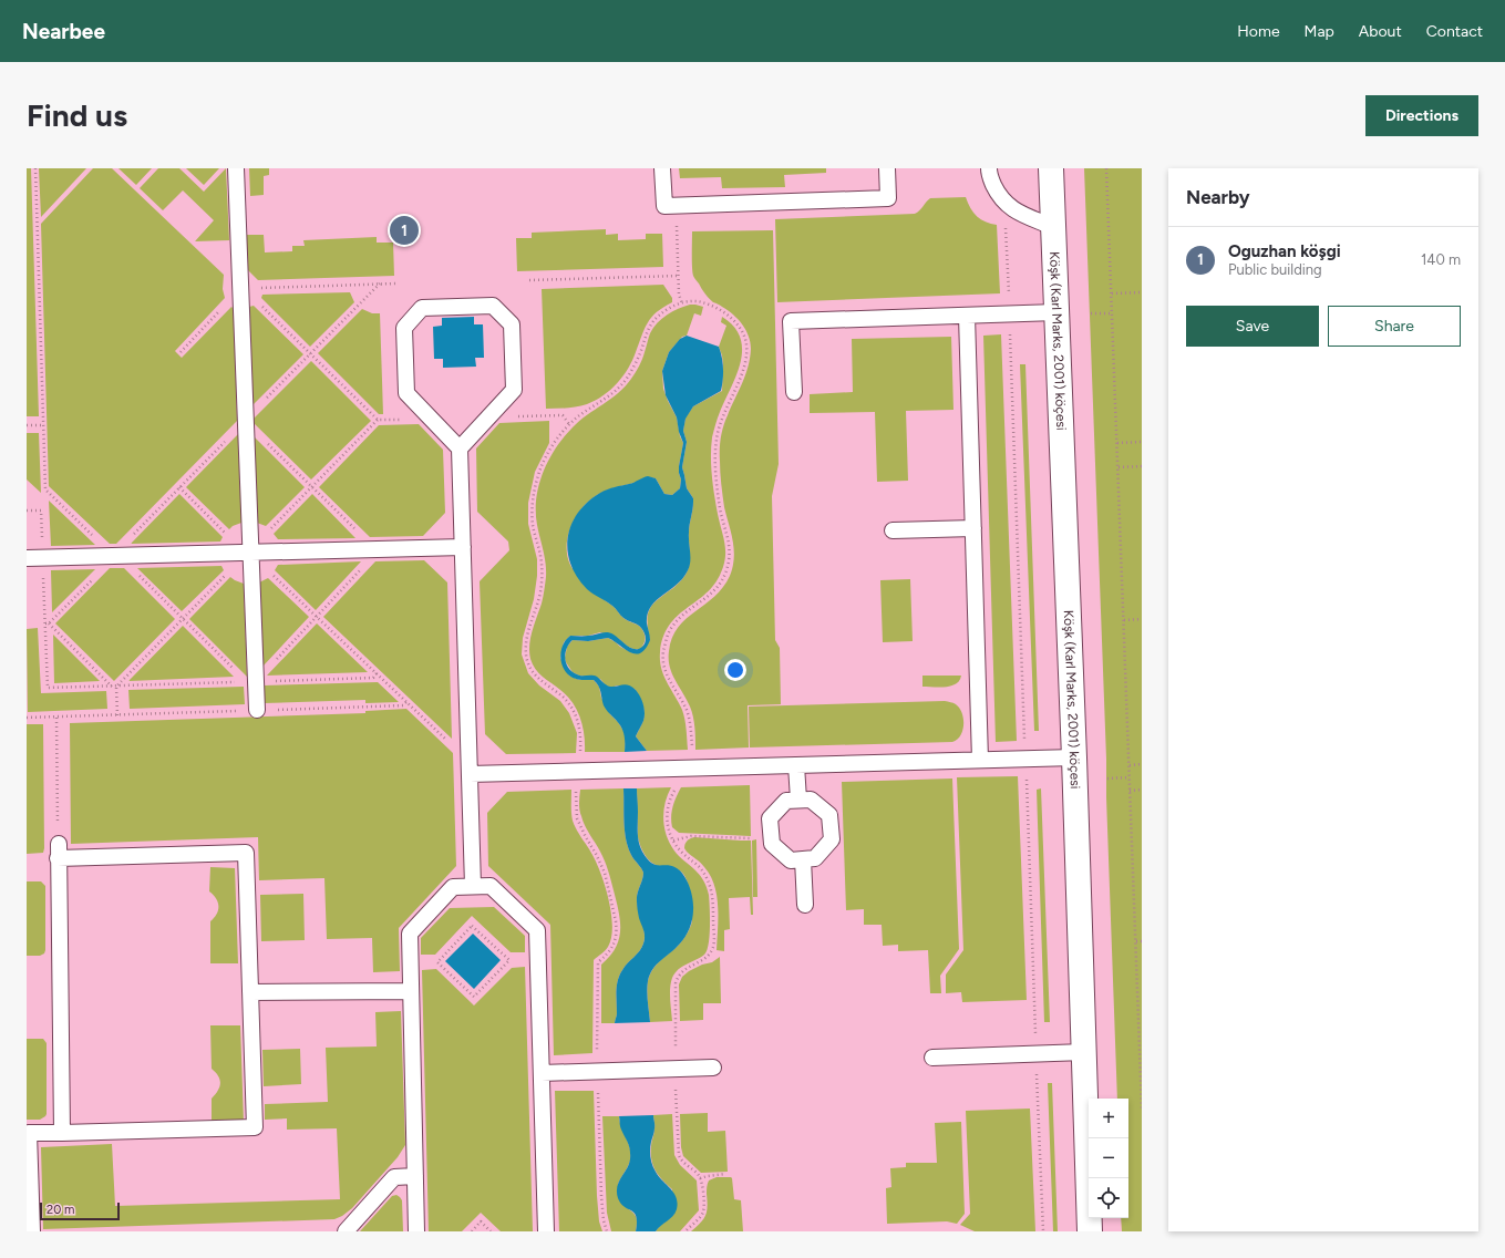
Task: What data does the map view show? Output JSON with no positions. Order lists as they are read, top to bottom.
{
  "streets": {
    "street": ["Köşk (Karl Marks, 2001) köçesi"]
  },
  "scale_bar": "20 m",
  "page": {
    "header": "Nearbee",
    "nav": [
      "Home",
      "Map",
      "About",
      "Contact"
    ],
    "buttons": [
      "Directions",
      ["Save", "Share"]
    ],
    "title": "Find us",
    "heading": "Nearby",
    "pins": "1",
    "list": [
      {
        "mark": "1",
        "name": "Oguzhan köşgi",
        "note": "Public building",
        "value": "140 m"
      }
    ],
    "map_buttons": ["+", "−"],
    "scale": "20 m"
  }
}
